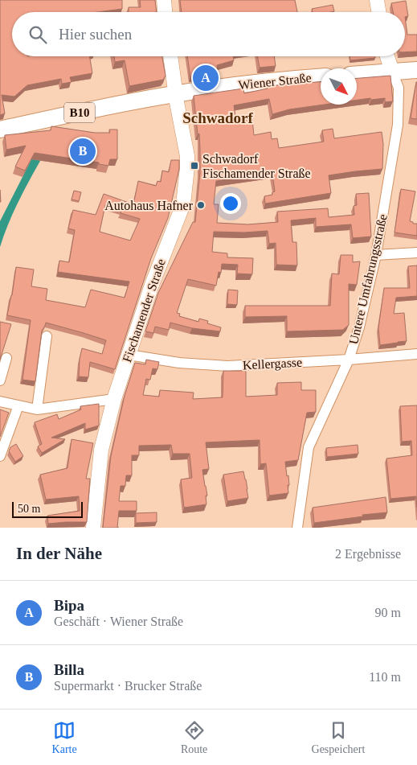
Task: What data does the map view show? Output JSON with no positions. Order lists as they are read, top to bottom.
{
  "streets": {
    "main road": ["Wiener Straße", "B10", "Fischamender Straße"],
    "street": ["Untere Umfahrungsstraße", "Kellergasse"]
  },
  "crossings": [
    ["Wiener Straße", "B10"],
    ["Wiener Straße", "Fischamender Straße"],
    ["B10", "Fischamender Straße"],
    ["Untere Umfahrungsstraße", "Kellergasse"],
    ["Fischamender Straße", "Kellergasse"]
  ],
  "districts": ["Schwadorf"],
  "places": {
    "transit": ["Schwadorf Fischamender Straße"],
    "other": ["Autohaus Hafner"]
  },
  "scale_bar": "50 m",
  "north": "bottom right",
  "page": {
    "search": "Hier suchen",
    "pins": ["A", "B"],
    "scale": "50 m",
    "heading": ["In der Nähe", "2 Ergebnisse"],
    "list": [
      {
        "mark": "A",
        "name": "Bipa",
        "note": "Geschäft · Wiener Straße",
        "value": "90 m"
      },
      {
        "mark": "B",
        "name": "Billa",
        "note": "Supermarkt · Brucker Straße",
        "value": "110 m"
      }
    ],
    "nav": ["Karte", "Route", "Gespeichert"]
  }
}
